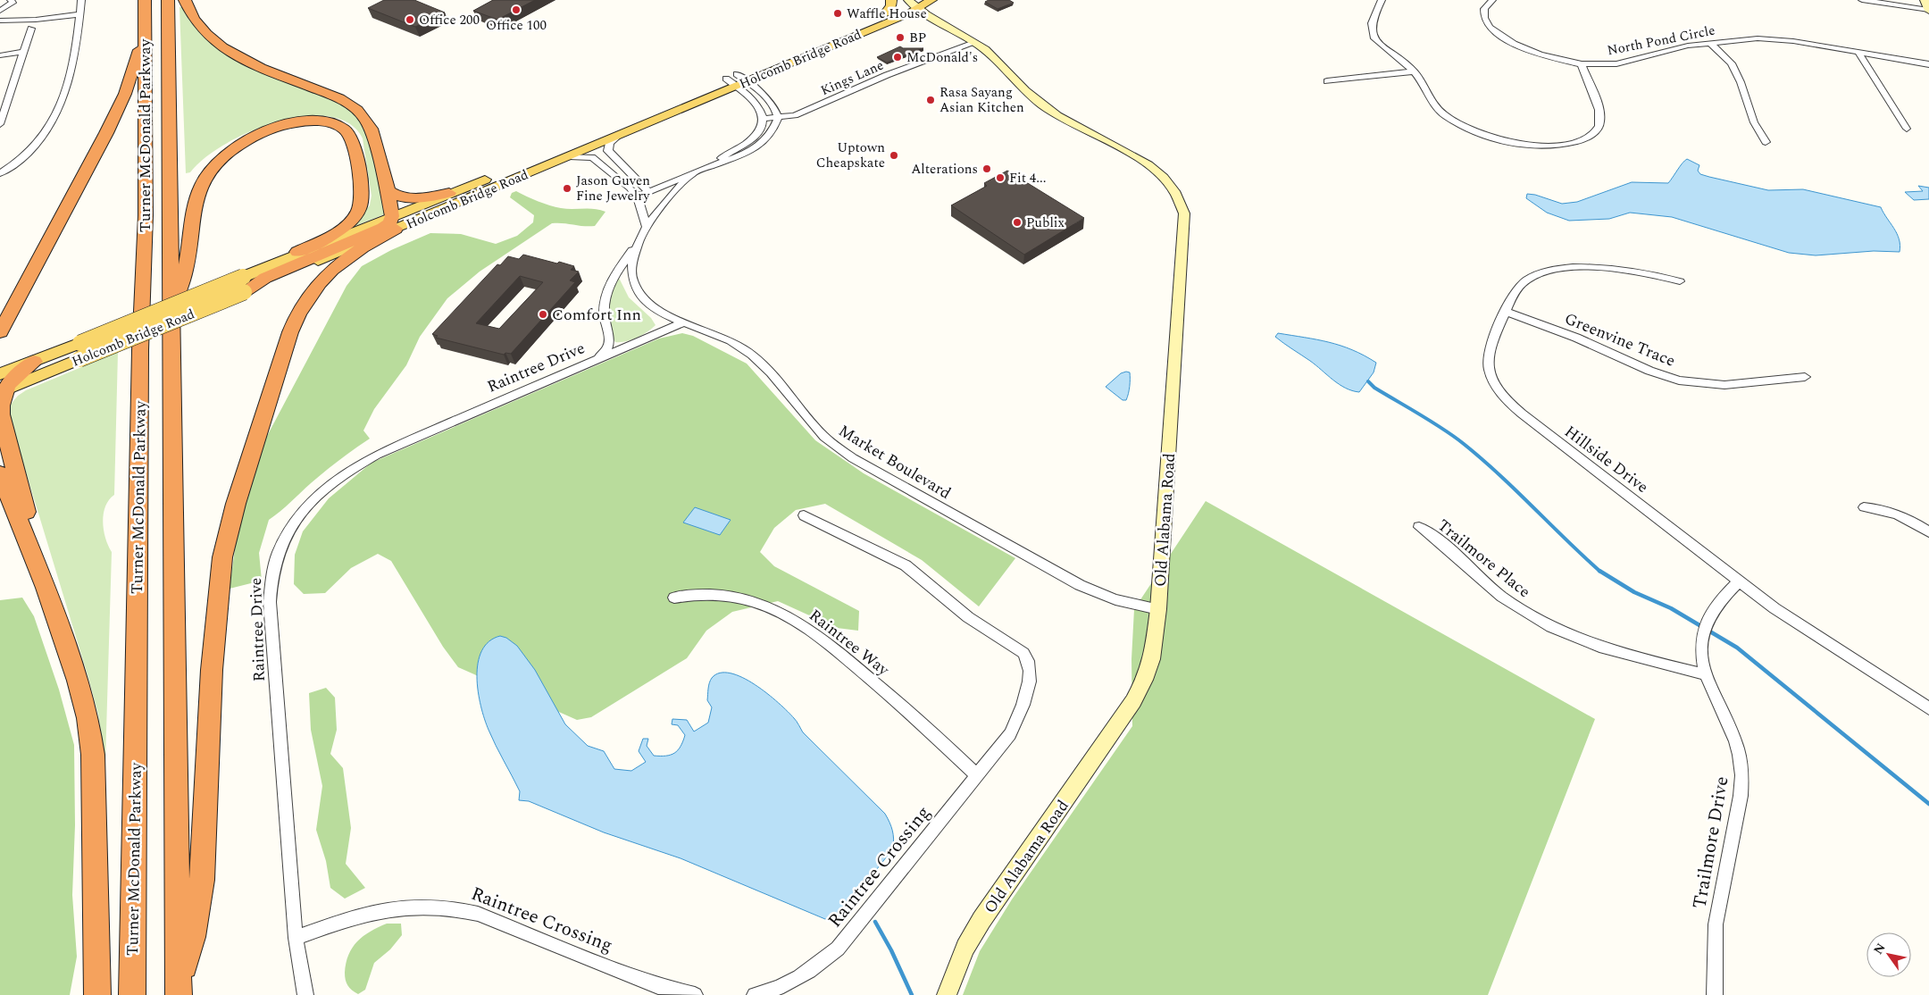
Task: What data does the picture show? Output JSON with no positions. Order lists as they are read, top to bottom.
{
  "streets": {
    "highway": ["Turner McDonald Parkway"],
    "main road": ["Holcomb Bridge Road"],
    "street": [
      "North Pond Circle",
      "Kings Lane",
      "Greenvine Trace",
      "Raintree Drive",
      "Hillside Drive",
      "Market Boulevard",
      "Old Alabama Road",
      "Trailmore Place",
      "Raintree Way",
      "Trailmore Drive",
      "Raintree Crossing"
    ]
  },
  "crossings": [
    ["Holcomb Bridge Road", "Old Alabama Road"],
    ["Kings Lane", "Market Boulevard"],
    ["Kings Lane", "Old Alabama Road"],
    ["Greenvine Trace", "Hillside Drive"],
    ["Raintree Drive", "Market Boulevard"],
    ["Raintree Drive", "Raintree Crossing"],
    ["Hillside Drive", "Trailmore Drive"],
    ["Market Boulevard", "Old Alabama Road"],
    ["Trailmore Place", "Trailmore Drive"],
    ["Raintree Way", "Raintree Crossing"]
  ],
  "places": [
    "Office 100",
    "Waffle House",
    "Office 200",
    "BP",
    "McDonald's",
    "Rasa Sayang Asian Kitchen",
    "Uptown Cheapskate",
    "Alterations",
    "Fit 4...",
    "Jason Guven Fine Jewelry",
    "Publix",
    "Comfort Inn"
  ],
  "north": "top left"
}
